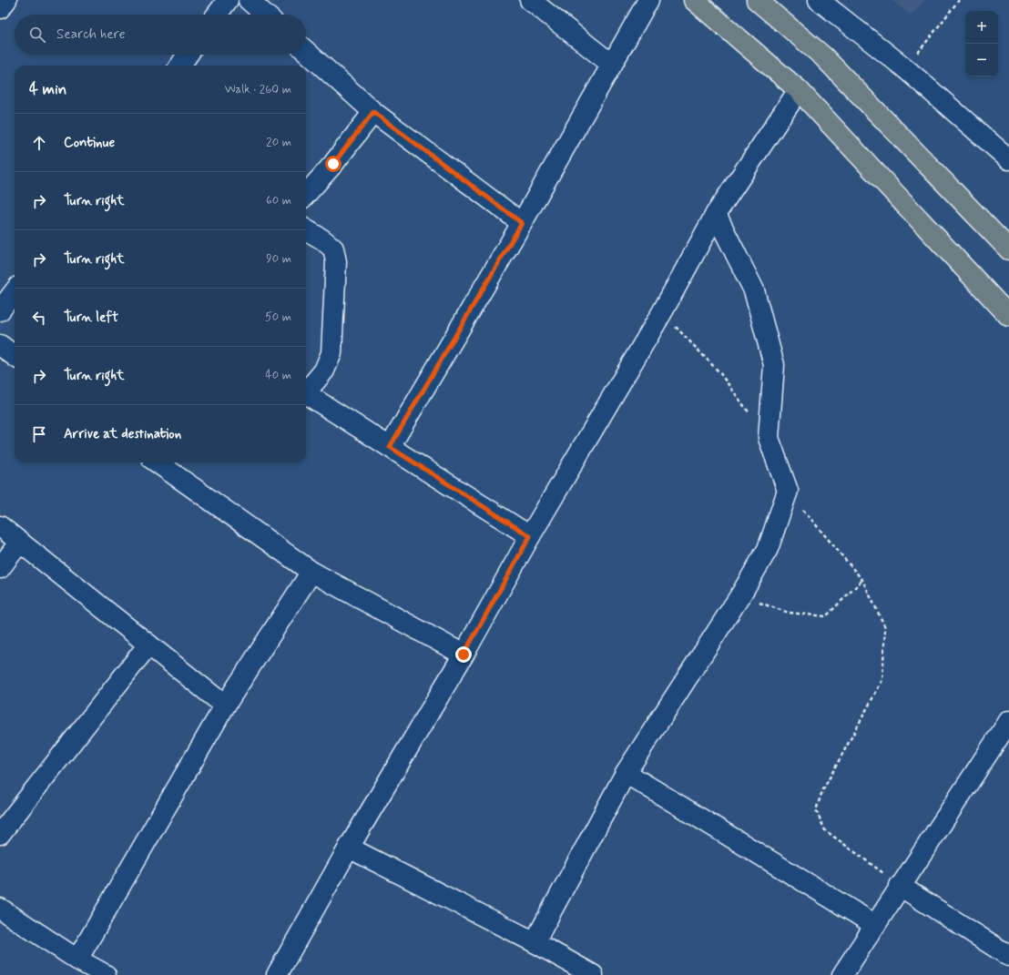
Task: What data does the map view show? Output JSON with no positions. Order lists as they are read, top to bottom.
{
  "page": {
    "map_buttons": ["+", "−"],
    "search": "Search here",
    "heading": ["4 min", "Walk · 260 m"],
    "list": [
      ["Continue", "20 m"],
      ["Turn right", "60 m"],
      ["Turn right", "90 m"],
      ["Turn left", "50 m"],
      ["Turn right", "40 m"],
      "Arrive at destination"
    ]
  }
}
